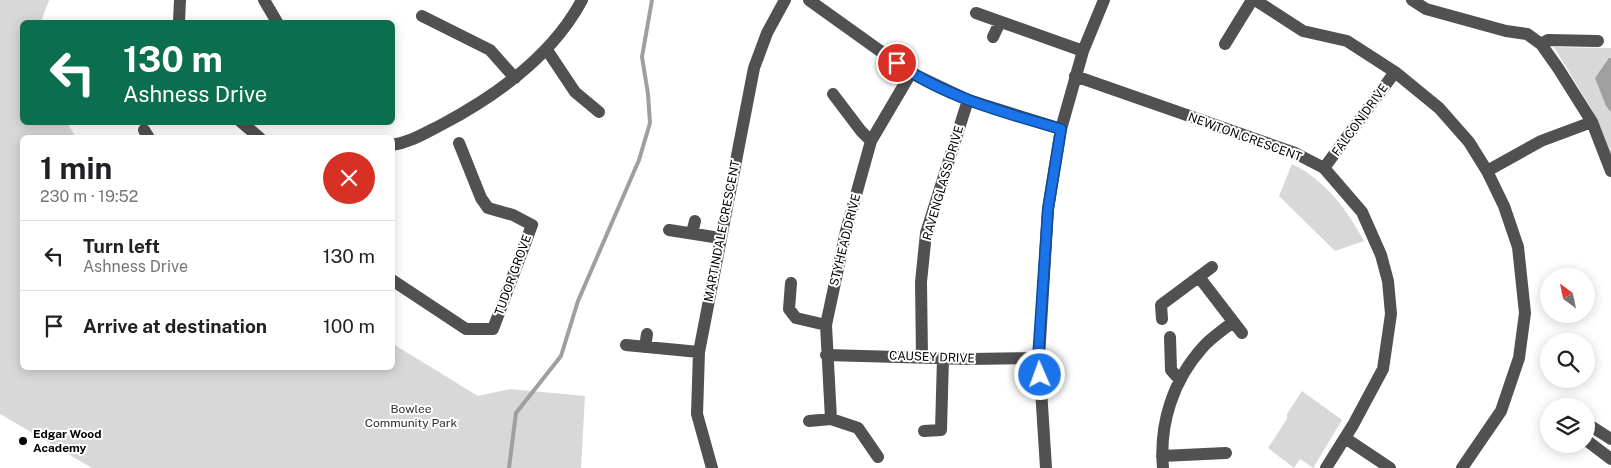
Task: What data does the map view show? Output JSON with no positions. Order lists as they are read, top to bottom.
{
  "streets": {
    "street": [
      "FALCON DRIVE",
      "NEWTON CRESCENT",
      "RAVENGLASS DRIVE",
      "MARTINDALE CRESCENT",
      "STYHEAD DRIVE",
      "TUDOR GROVE",
      "CAUSEY DRIVE"
    ]
  },
  "crossings": [
    ["FALCON DRIVE", "NEWTON CRESCENT"],
    ["RAVENGLASS DRIVE", "CAUSEY DRIVE"],
    ["STYHEAD DRIVE", "CAUSEY DRIVE"]
  ],
  "parks": ["Bowlee Community Park"],
  "places": ["Edgar Wood Academy"],
  "north": "top left",
  "page": {
    "turn": ["130 m", "Ashness Drive"],
    "heading": ["1 min", "230 m · 19:52"],
    "list": [
      {
        "name": "Turn left",
        "note": "Ashness Drive",
        "value": "130 m"
      },
      {
        "name": "Arrive at destination",
        "value": "100 m"
      }
    ]
  }
}
